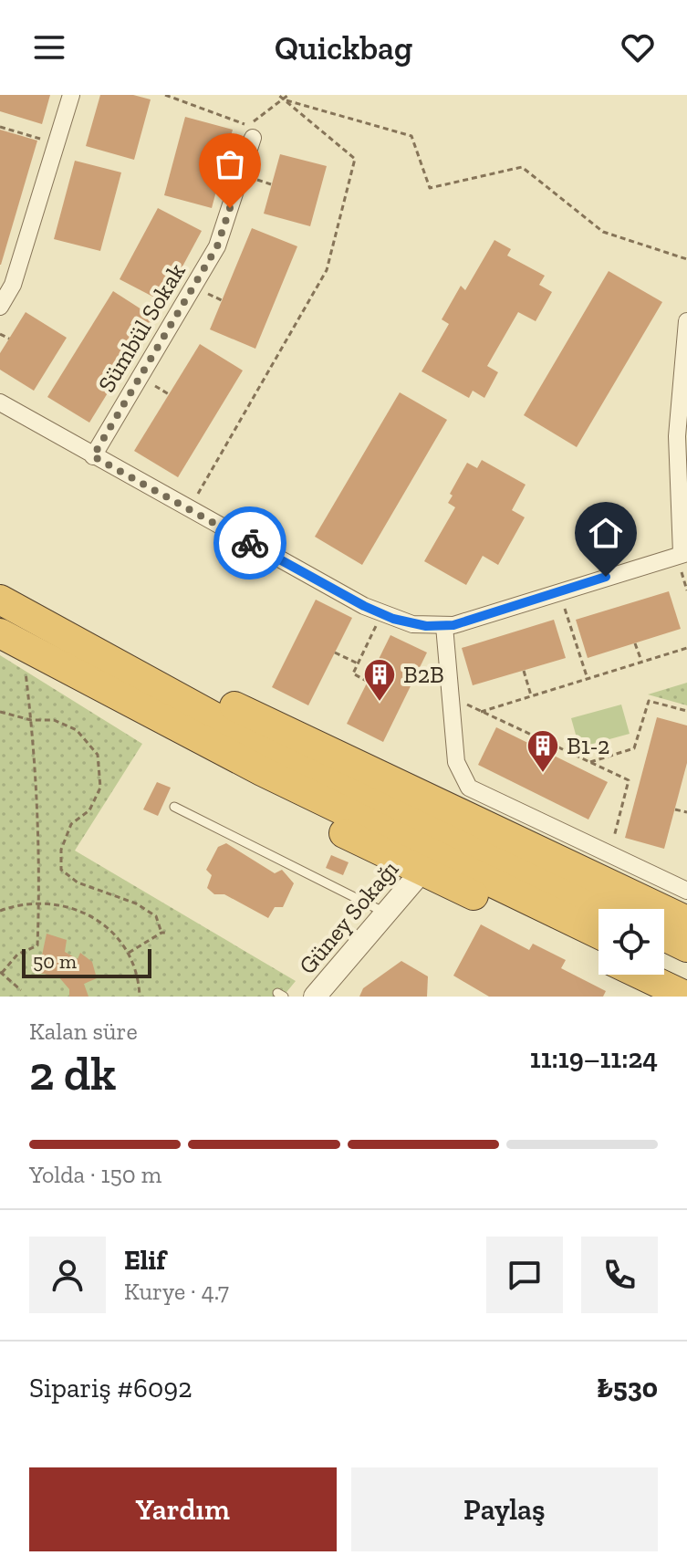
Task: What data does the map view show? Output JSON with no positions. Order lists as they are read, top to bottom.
{
  "streets": {
    "street": ["Sümbül Sokak", "Güney Sokağı"]
  },
  "places": {
    "building": ["B2B", "B1-2"]
  },
  "scale_bar": "50 m",
  "page": {
    "header": "Quickbag",
    "scale": "50 m",
    "heading": ["2 dk", "Kalan süre", "11:19–11:24"],
    "panel": [
      "Elif",
      "Kurye · 4.7",
      "Sipariş #6092",
      "₺530"
    ],
    "bar": "Yolda · 150 m",
    "buttons": ["Yardım", "Paylaş"]
  }
}
